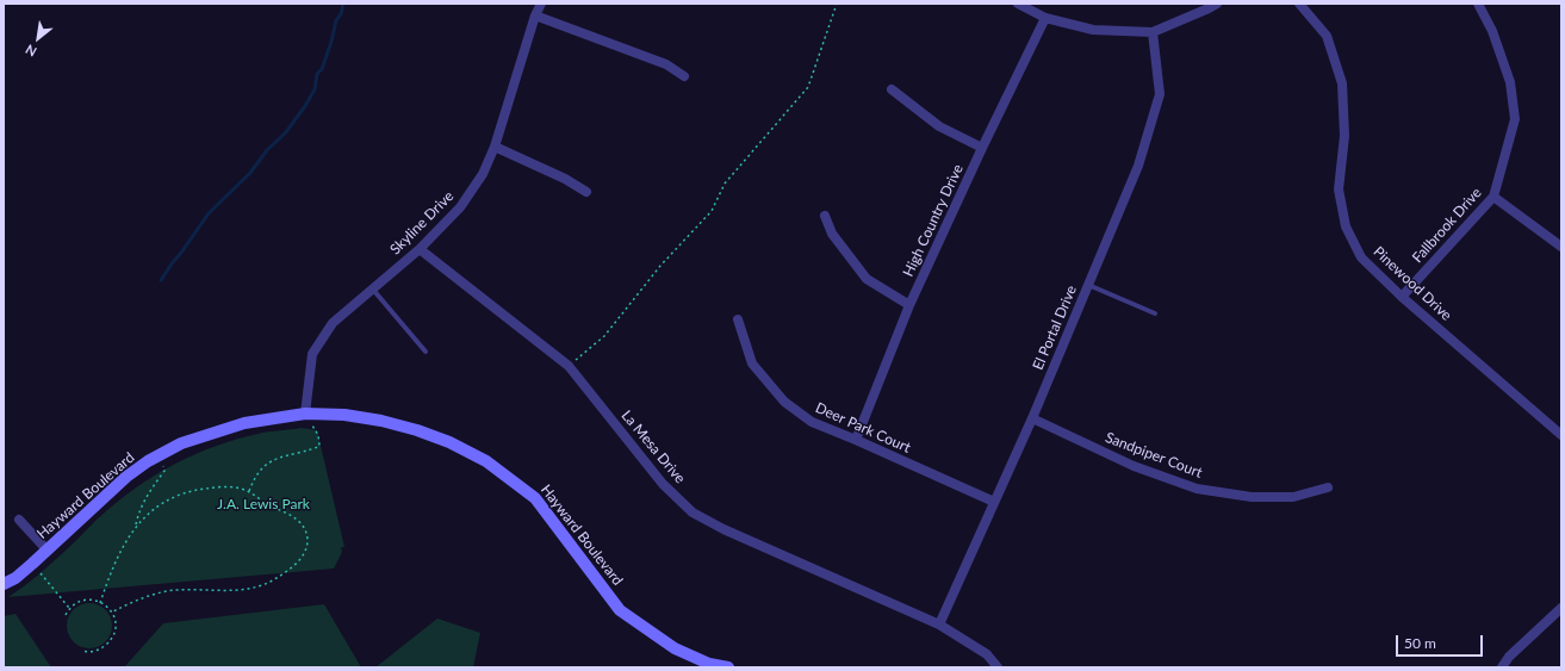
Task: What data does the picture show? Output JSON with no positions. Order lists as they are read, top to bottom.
{
  "streets": {
    "main road": ["Hayward Boulevard"],
    "street": [
      "High Country Drive",
      "Skyline Drive",
      "Fallbrook Drive",
      "Pinewood Drive",
      "El Portal Drive",
      "Deer Park Court",
      "La Mesa Drive",
      "Sandpiper Court"
    ]
  },
  "crossings": [
    ["High Country Drive", "Deer Park Court"],
    ["Skyline Drive", "La Mesa Drive"],
    ["Skyline Drive", "Hayward Boulevard"],
    ["Fallbrook Drive", "Pinewood Drive"],
    ["El Portal Drive", "Deer Park Court"],
    ["El Portal Drive", "La Mesa Drive"],
    ["El Portal Drive", "Sandpiper Court"]
  ],
  "parks": ["J.A. Lewis Park"],
  "scale_bar": "50 m",
  "north": "bottom left"
}
